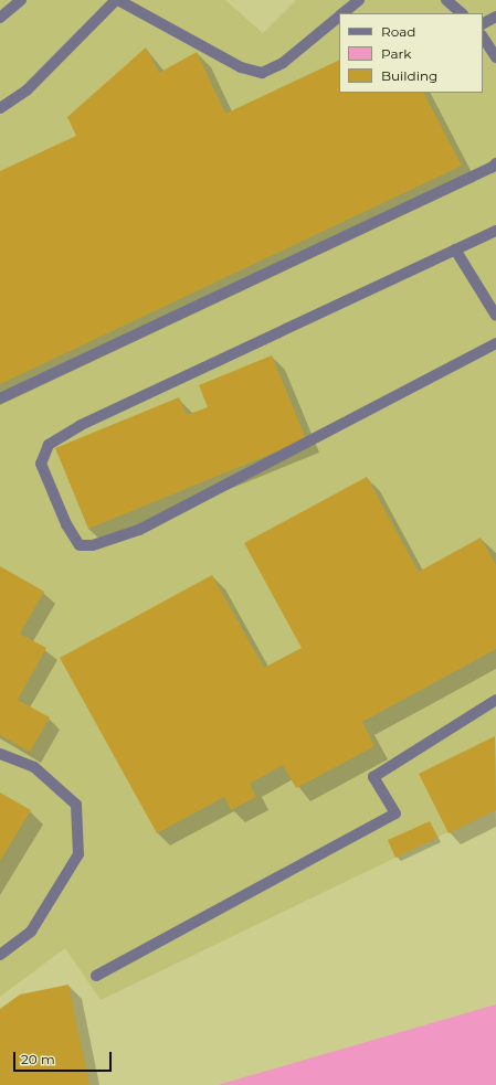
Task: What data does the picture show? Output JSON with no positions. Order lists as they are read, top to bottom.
{
  "legend": ["Road", "Park", "Building"],
  "scale_bar": "20 m"
}
